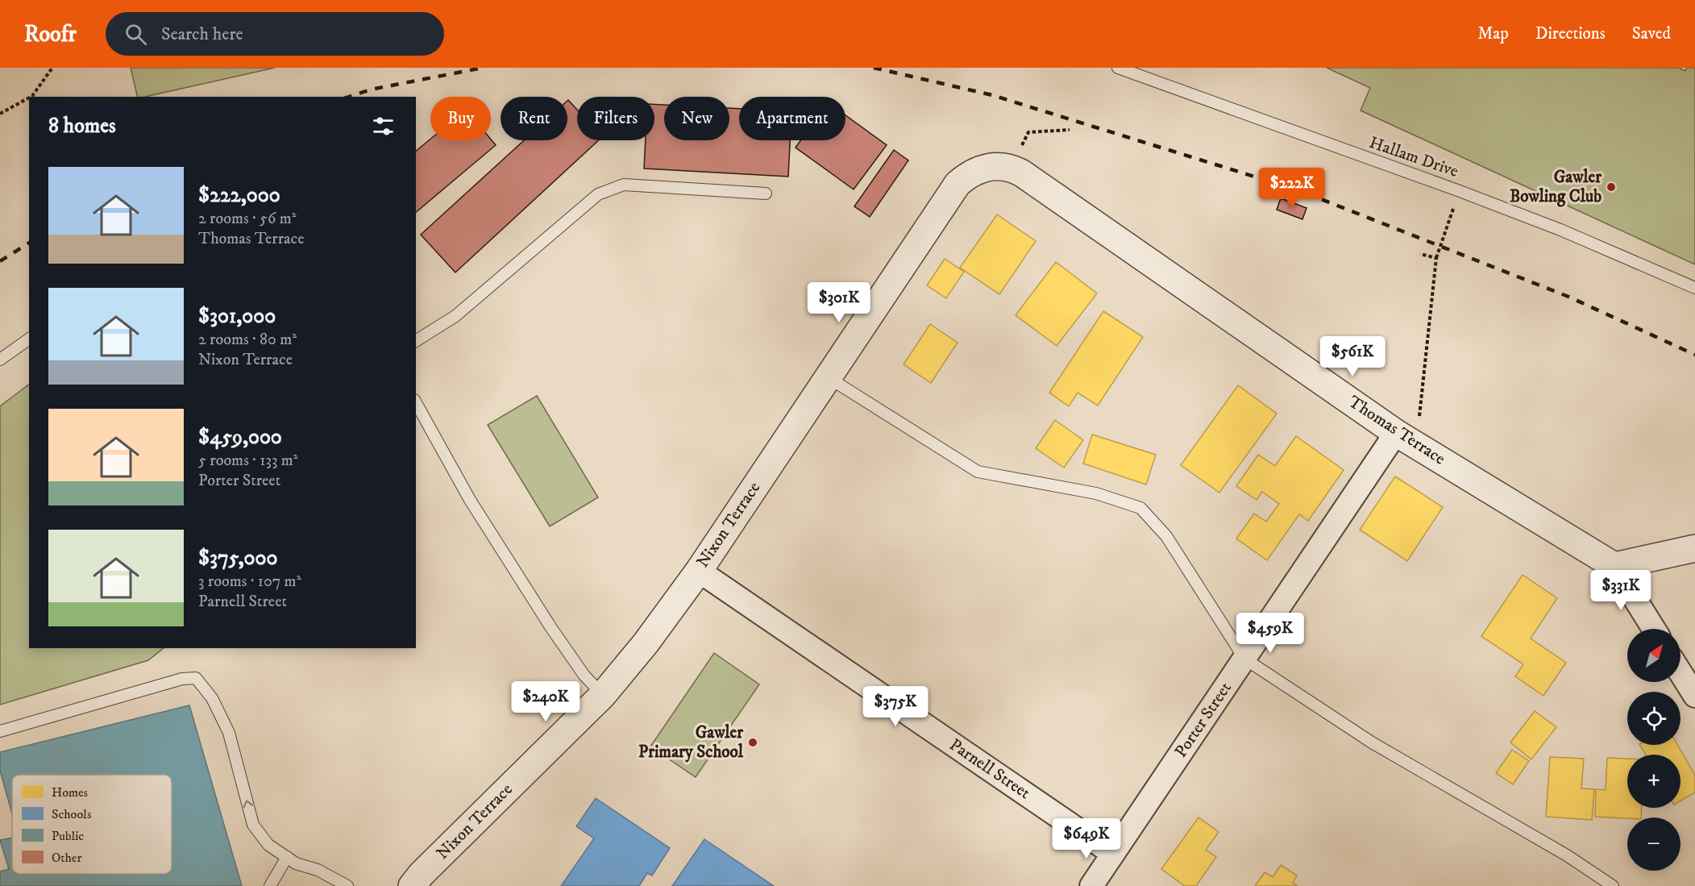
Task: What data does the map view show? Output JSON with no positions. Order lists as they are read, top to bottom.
{
  "streets": {
    "street": [
      "Thomas Terrace",
      "Nixon Terrace",
      "Porter Street",
      "Parnell Street"
    ],
    "lane": ["Hallam Drive"]
  },
  "crossings": [
    ["Thomas Terrace", "Nixon Terrace"],
    ["Thomas Terrace", "Porter Street"],
    ["Nixon Terrace", "Parnell Street"],
    ["Porter Street", "Parnell Street"]
  ],
  "places": ["Gawler Bowling Club", "Gawler Primary School"],
  "legend": [
    "Homes",
    "Schools",
    "Public",
    "Other"
  ],
  "north": "top right",
  "page": {
    "header": "Roofr",
    "search": "Search here",
    "nav": ["Map", "Directions", "Saved"],
    "chip": [
      "Buy",
      "Rent",
      "Filters",
      "New",
      "Apartment"
    ],
    "heading": "8 homes",
    "list": [
      {
        "name": "$222,000",
        "note": "2 rooms · 56 m² · Thomas Terrace"
      },
      {
        "name": "$301,000",
        "note": "2 rooms · 80 m² · Nixon Terrace"
      },
      {
        "name": "$459,000",
        "note": "5 rooms · 133 m² · Porter Street"
      },
      {
        "name": "$375,000",
        "note": "3 rooms · 107 m² · Parnell Street"
      }
    ],
    "price": [
      "$222K",
      "$301K",
      "$561K",
      "$331K",
      "$459K",
      "$240K",
      "$375K",
      "$649K"
    ],
    "map_buttons": ["+", "−"]
  }
}
